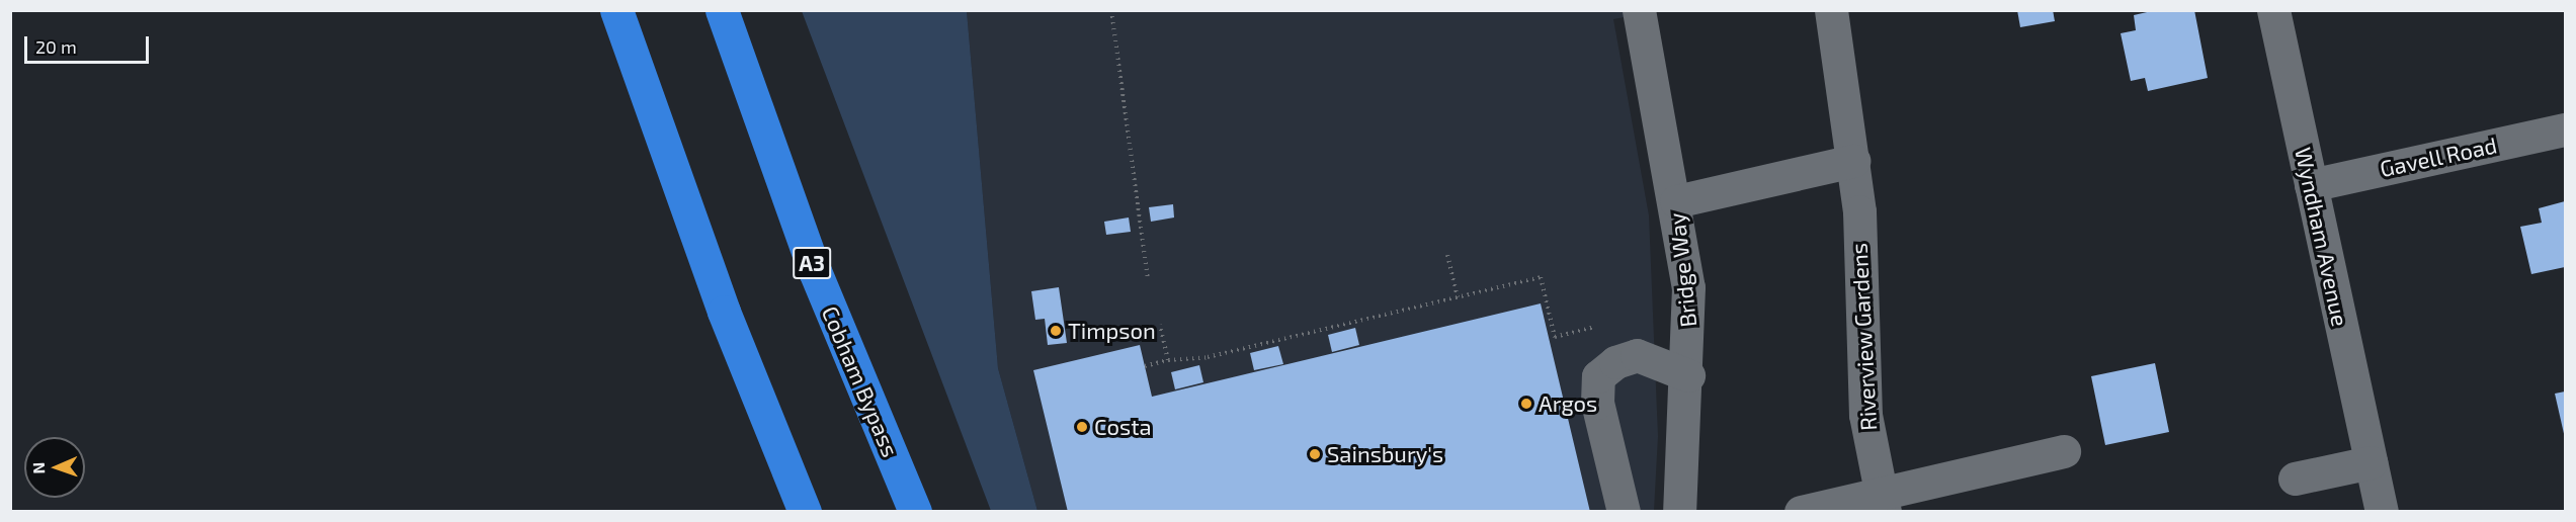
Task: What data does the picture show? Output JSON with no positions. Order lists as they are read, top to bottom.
{
  "streets": {
    "highway": ["A3", "Cobham Bypass"],
    "street": [
      "Gavell Road",
      "Wyndham Avenue",
      "Bridge Way",
      "Riverview Gardens"
    ]
  },
  "crossings": [
    ["Gavell Road", "Wyndham Avenue"]
  ],
  "places": [
    "Timpson",
    "Argos",
    "Costa",
    "Sainsbury's"
  ],
  "scale_bar": "20 m",
  "north": "left"
}
